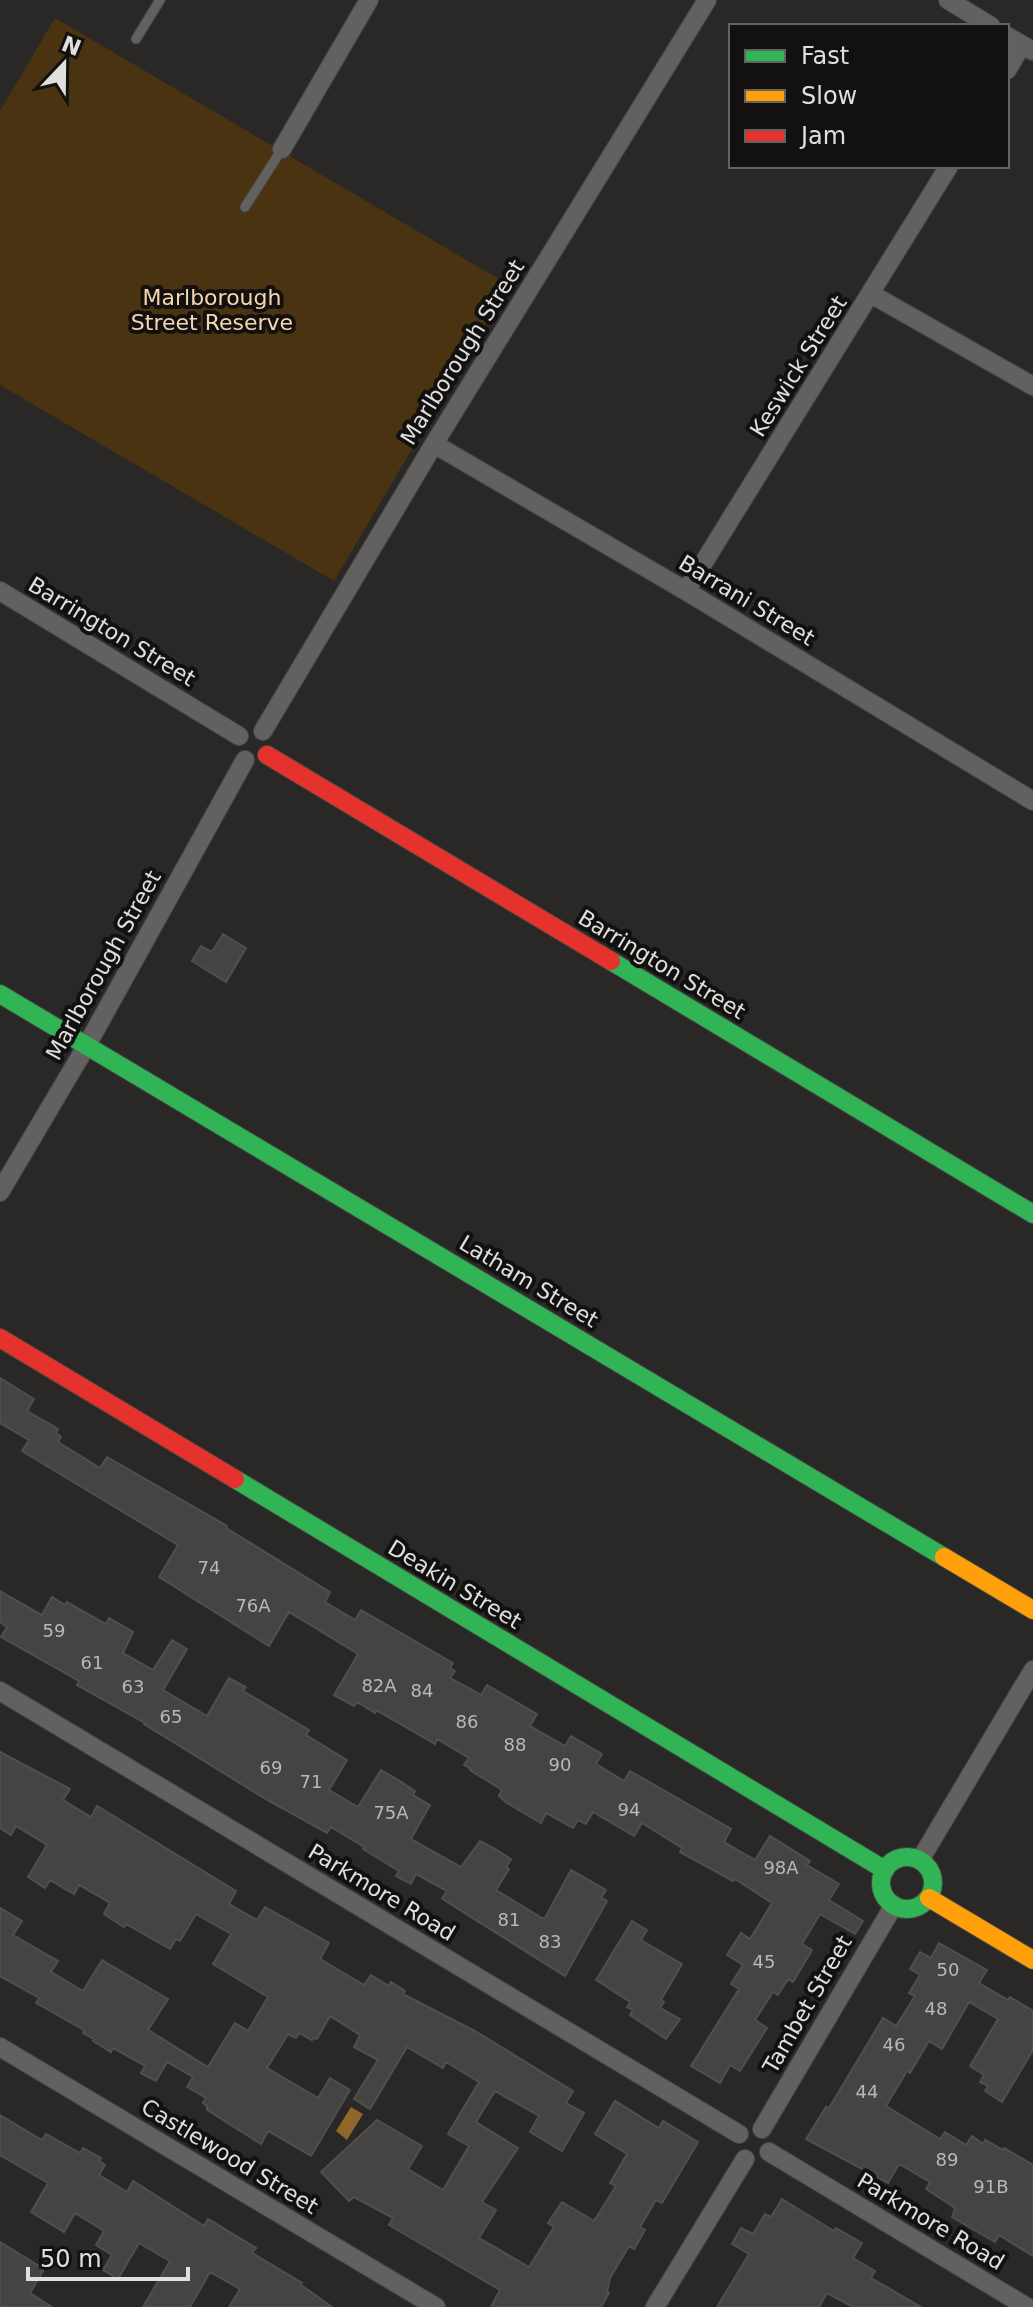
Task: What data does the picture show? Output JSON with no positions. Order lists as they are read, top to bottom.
{
  "streets": {
    "street": [
      "Marlborough Street",
      "Keswick Street",
      "Barrani Street",
      "Barrington Street",
      "Latham Street",
      "Deakin Street",
      "Parkmore Road",
      "Tambet Street",
      "Castlewood Street"
    ]
  },
  "crossings": [
    ["Marlborough Street", "Barrani Street"],
    ["Marlborough Street", "Barrington Street"],
    ["Marlborough Street", "Latham Street"],
    ["Keswick Street", "Barrani Street"],
    ["Deakin Street", "Tambet Street"],
    ["Parkmore Road", "Tambet Street"]
  ],
  "parks": ["Marlborough Street Reserve"],
  "house_numbers": [
    "74",
    "76A",
    "59",
    "61",
    "82A",
    "63",
    "84",
    "65",
    "86",
    "88",
    "90",
    "69",
    "71",
    "94",
    "75A",
    "98A",
    "81",
    "83",
    "45",
    "50",
    "48",
    "46",
    "44",
    "89",
    "91B"
  ],
  "legend": ["Fast", "Slow", "Jam"],
  "scale_bar": "50 m",
  "north": "top"
}
